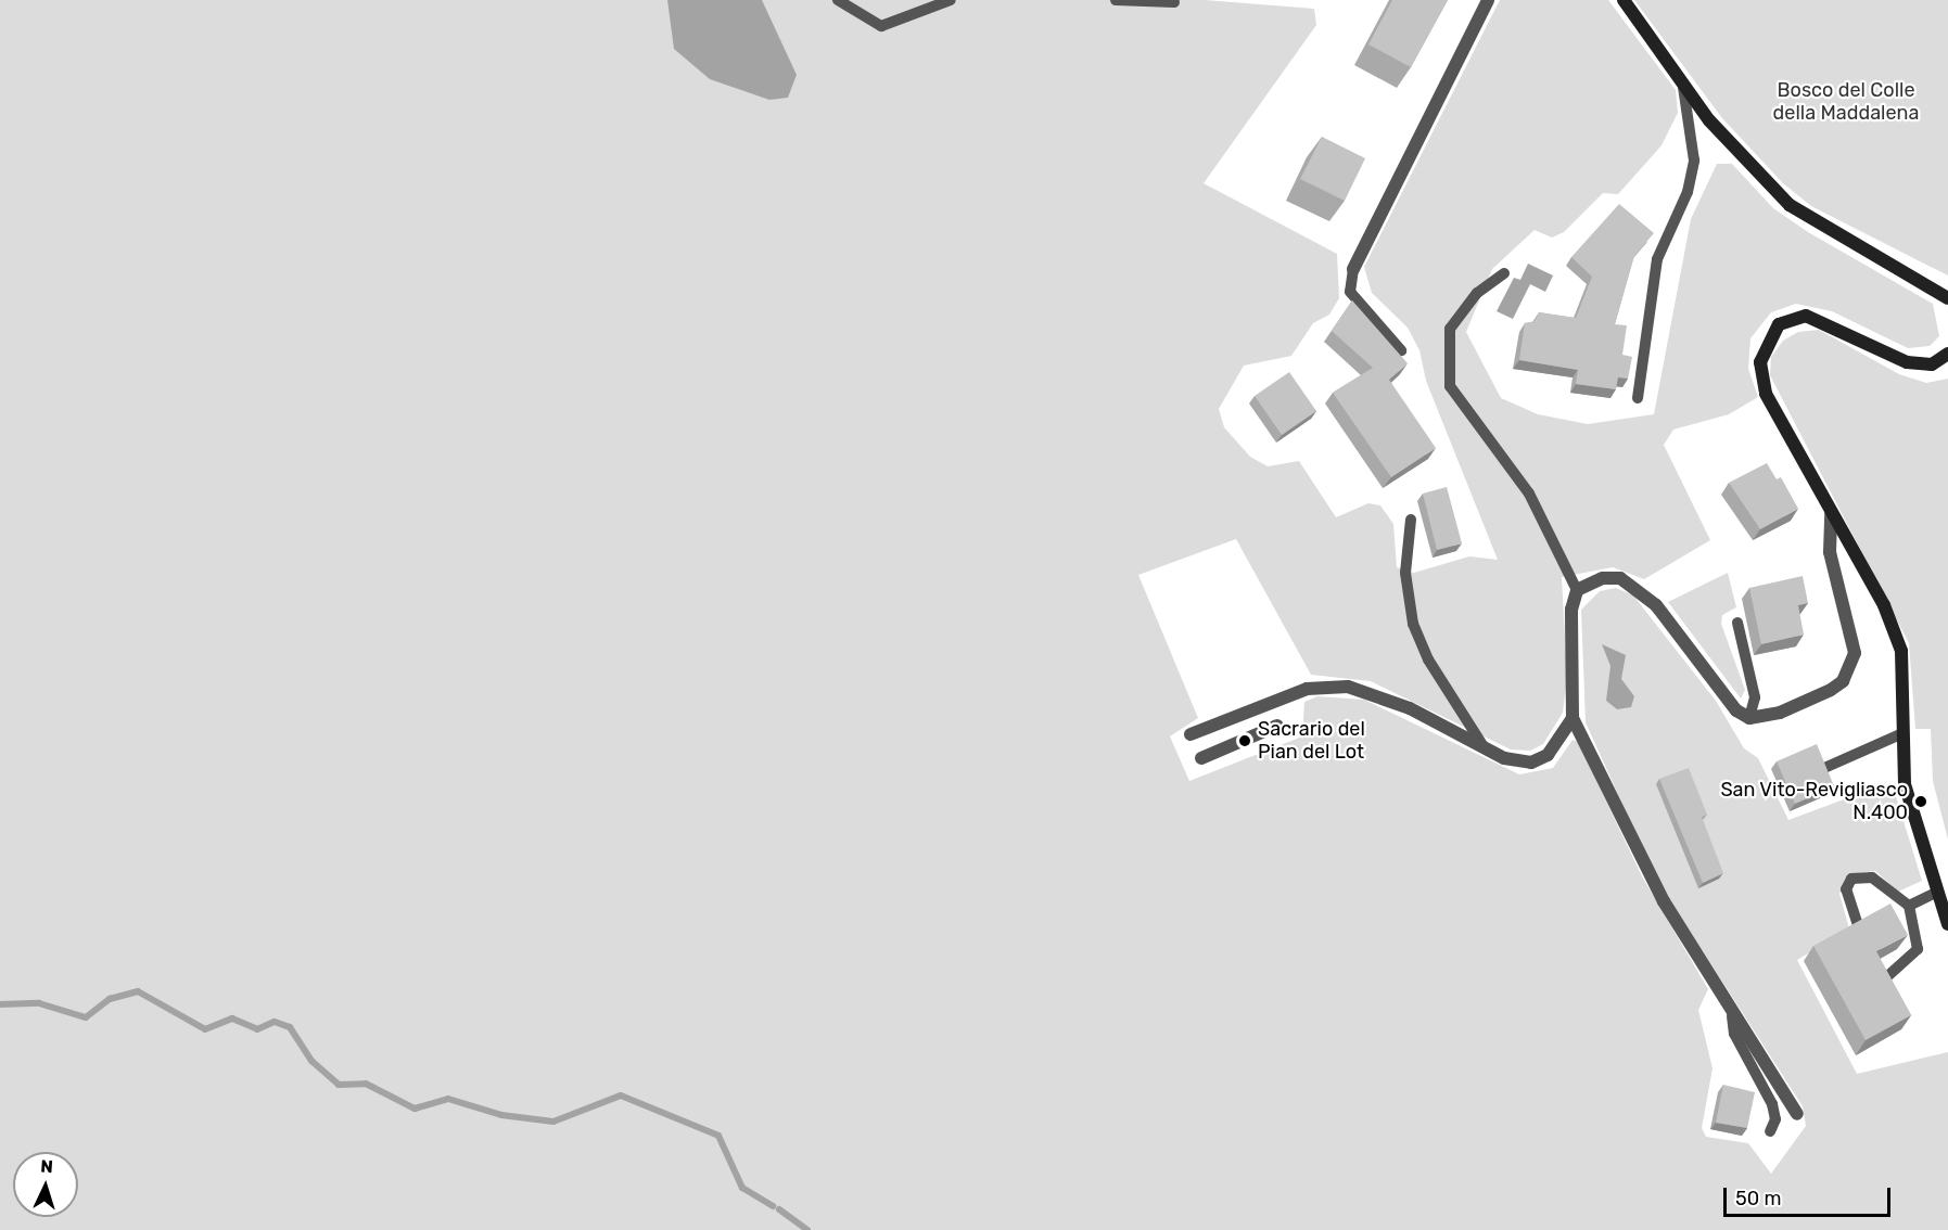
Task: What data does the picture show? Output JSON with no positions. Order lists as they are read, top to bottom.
{
  "parks": ["Bosco del Colle della Maddalena"],
  "places": ["Sacrario del Pian del Lot", "San Vito-Revigliasco N.400"],
  "scale_bar": "50 m",
  "north": "top"
}
